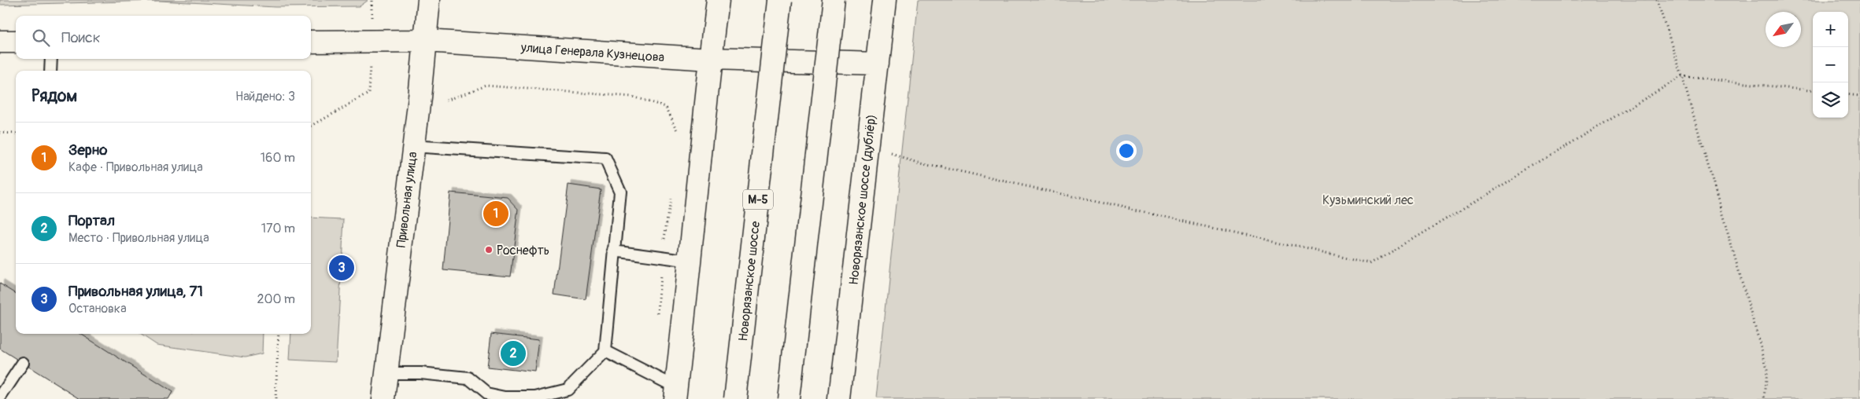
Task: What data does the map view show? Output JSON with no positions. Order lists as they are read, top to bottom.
{
  "streets": {
    "main road": [
      "улица Генерала Кузнецова",
      "Привольная улица",
      "М-5",
      "Новорязанское шоссе (дублёр)",
      "Новорязанское шоссе"
    ]
  },
  "crossings": [
    ["улица Генерала Кузнецова", "Привольная улица"],
    ["улица Генерала Кузнецова", "Новорязанское шоссе (дублёр)"]
  ],
  "parks": ["Кузьминский лес"],
  "places": ["Роснефть"],
  "north": "bottom left",
  "page": {
    "map_buttons": ["+", "−"],
    "search": "Поиск",
    "heading": ["Рядом", "Найдено: 3"],
    "list": [
      {
        "mark": "1",
        "name": "Зерно",
        "note": "Кафе · Привольная улица",
        "value": "160 m"
      },
      {
        "mark": "2",
        "name": "Портал",
        "note": "Место · Привольная улица",
        "value": "170 m"
      },
      {
        "mark": "3",
        "name": "Привольная улица, 71",
        "note": "Остановка",
        "value": "200 m"
      }
    ],
    "pins": ["1", "3", "2"]
  }
}
